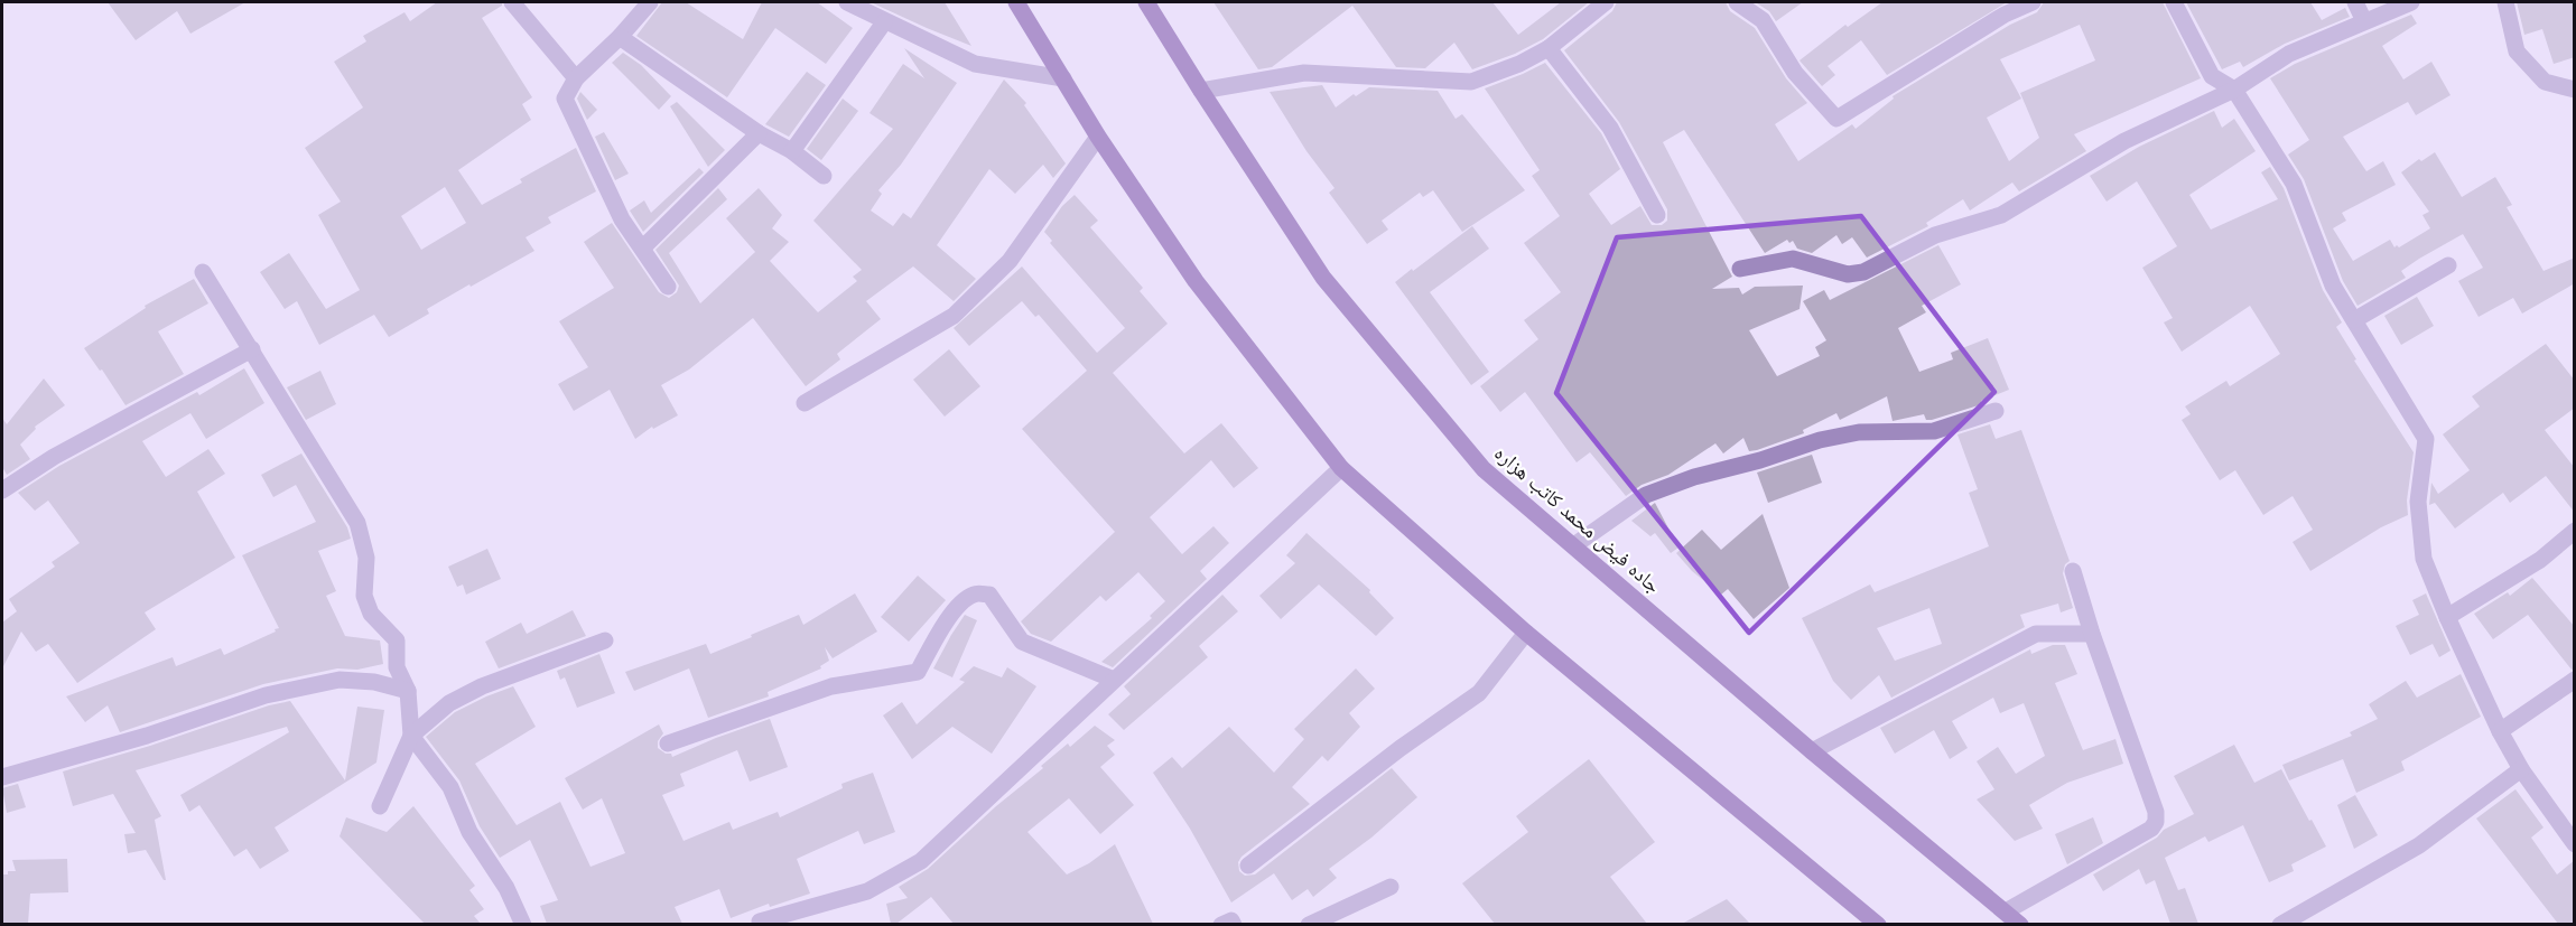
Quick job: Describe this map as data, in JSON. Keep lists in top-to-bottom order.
{
  "streets": {
    "main road": ["جاده فیض محمد کاتب هزاره"]
  }
}
